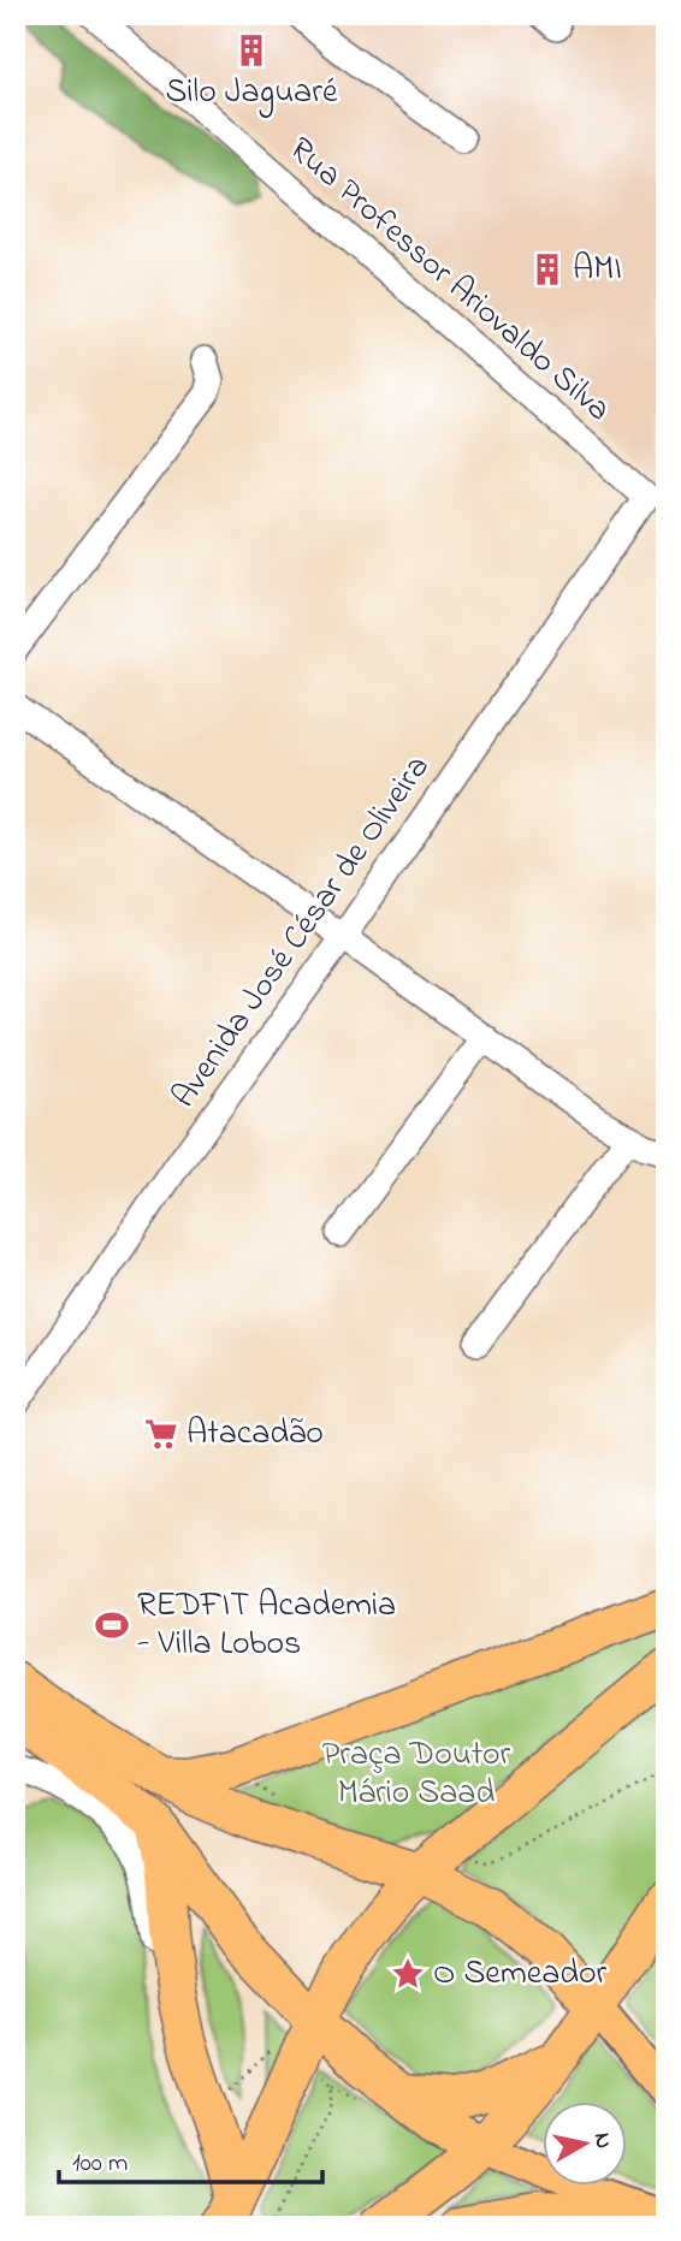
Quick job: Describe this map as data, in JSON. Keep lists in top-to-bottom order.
{
  "streets": {
    "street": ["Rua Professor Ariovaldo Silva", "Avenida José César de Oliveira"]
  },
  "crossings": [
    ["Rua Professor Ariovaldo Silva", "Avenida José César de Oliveira"]
  ],
  "parks": ["Praça Doutor Mário Saad"],
  "places": {
    "building": ["Silo Jaguaré", "AMI"],
    "supermarket": ["Atacadão"],
    "sports": ["REDFIT Academia - Villa Lobos"],
    "place": ["O Semeador"]
  },
  "scale_bar": "100 m",
  "north": "right"
}
